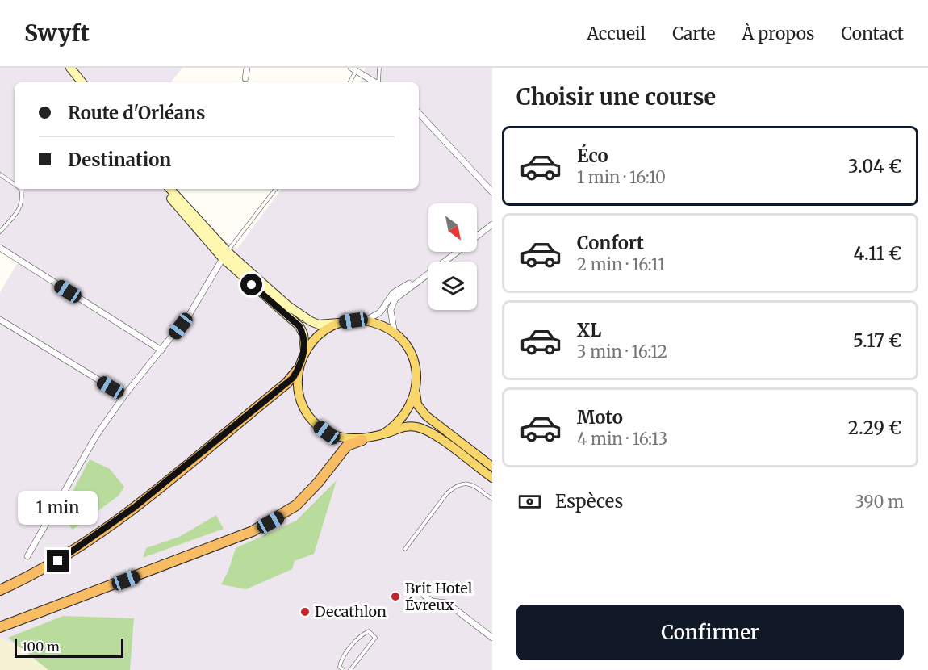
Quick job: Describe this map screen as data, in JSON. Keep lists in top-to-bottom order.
{
  "places": ["Brit Hotel Évreux", "Decathlon"],
  "scale_bar": "100 m",
  "north": "bottom right",
  "page": {
    "header": "Swyft",
    "nav": [
      "Accueil",
      "Carte",
      "À propos",
      "Contact"
    ],
    "heading": "Choisir une course",
    "banner": ["Route d'Orléans", "Destination"],
    "list": [
      {
        "name": "Éco",
        "note": "1 min · 16:10",
        "value": "3.04 €"
      },
      {
        "name": "Confort",
        "note": "2 min · 16:11",
        "value": "4.11 €"
      },
      {
        "name": "XL",
        "note": "3 min · 16:12",
        "value": "5.17 €"
      },
      {
        "name": "Moto",
        "note": "4 min · 16:13",
        "value": "2.29 €"
      }
    ],
    "pay": ["Espèces", "390 m"],
    "bubble": "1 min",
    "buttons": "Confirmer",
    "scale": "100 m"
  }
}
